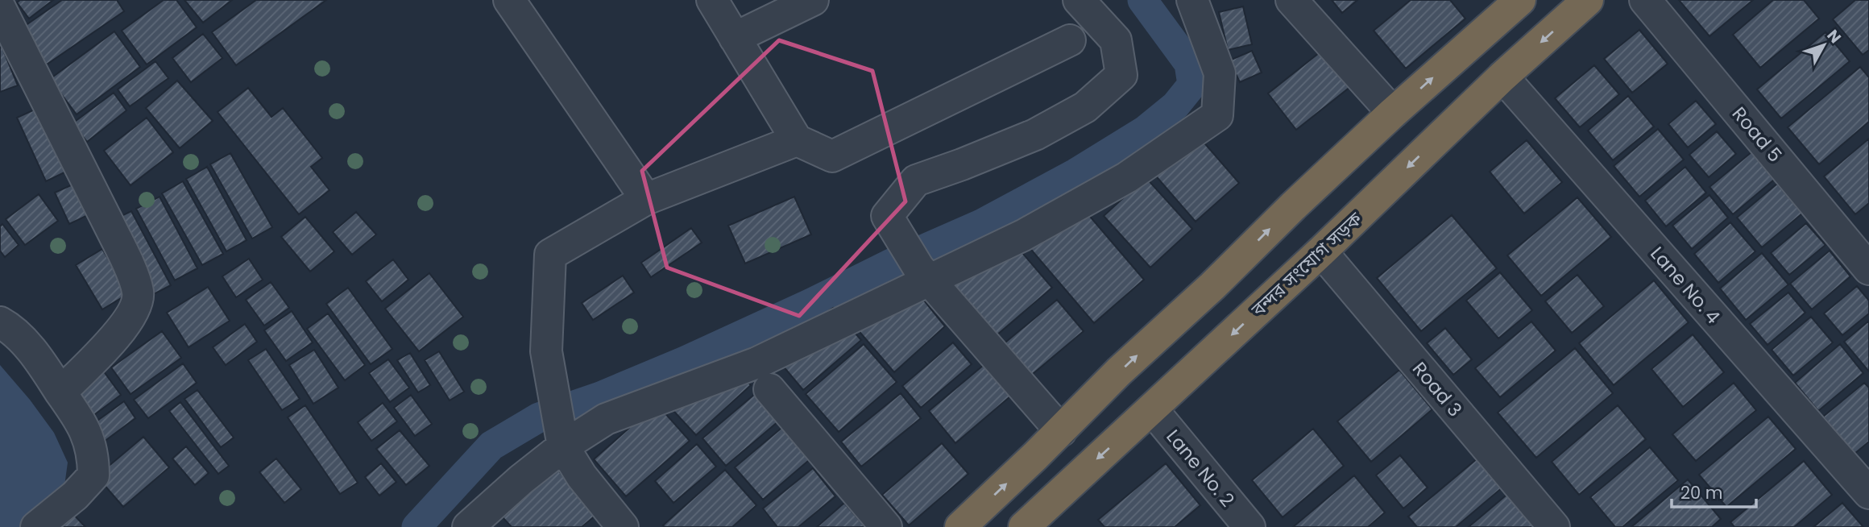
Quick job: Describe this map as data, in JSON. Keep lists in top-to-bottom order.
{
  "streets": {
    "highway": ["বন্দর সংযোগ সড়ক"],
    "street": [
      "Road 5",
      "Lane No. 4",
      "Road 3",
      "Lane No. 2"
    ]
  },
  "crossings": [
    ["বন্দর সংযোগ সড়ক", "Lane No. 4"],
    ["বন্দর সংযোগ সড়ক", "Road 3"],
    ["বন্দর সংযোগ সড়ক", "Lane No. 2"]
  ],
  "scale_bar": "20 m",
  "north": "top right"
}
